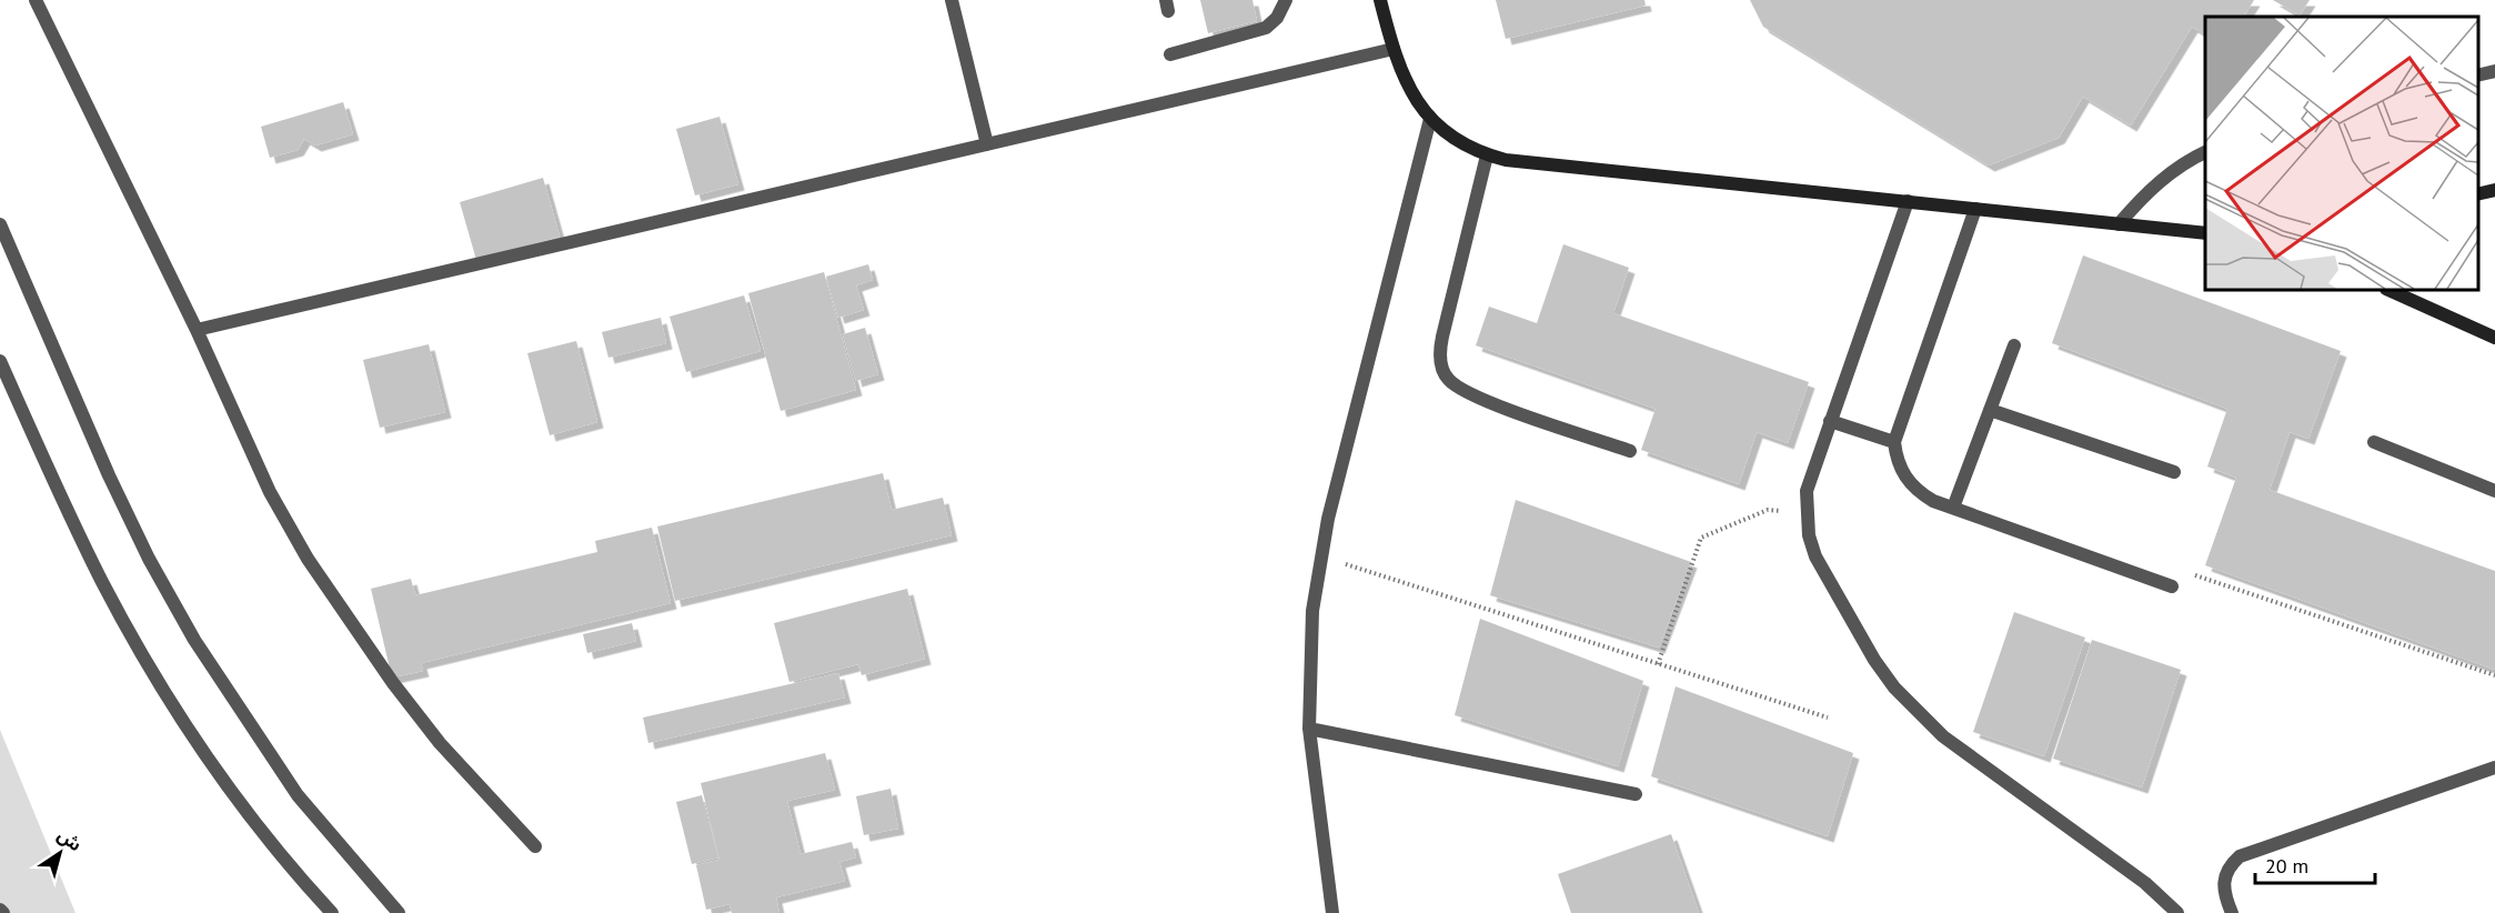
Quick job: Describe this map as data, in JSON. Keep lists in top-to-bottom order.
{
  "scale_bar": "20 m",
  "north": "top right"
}
